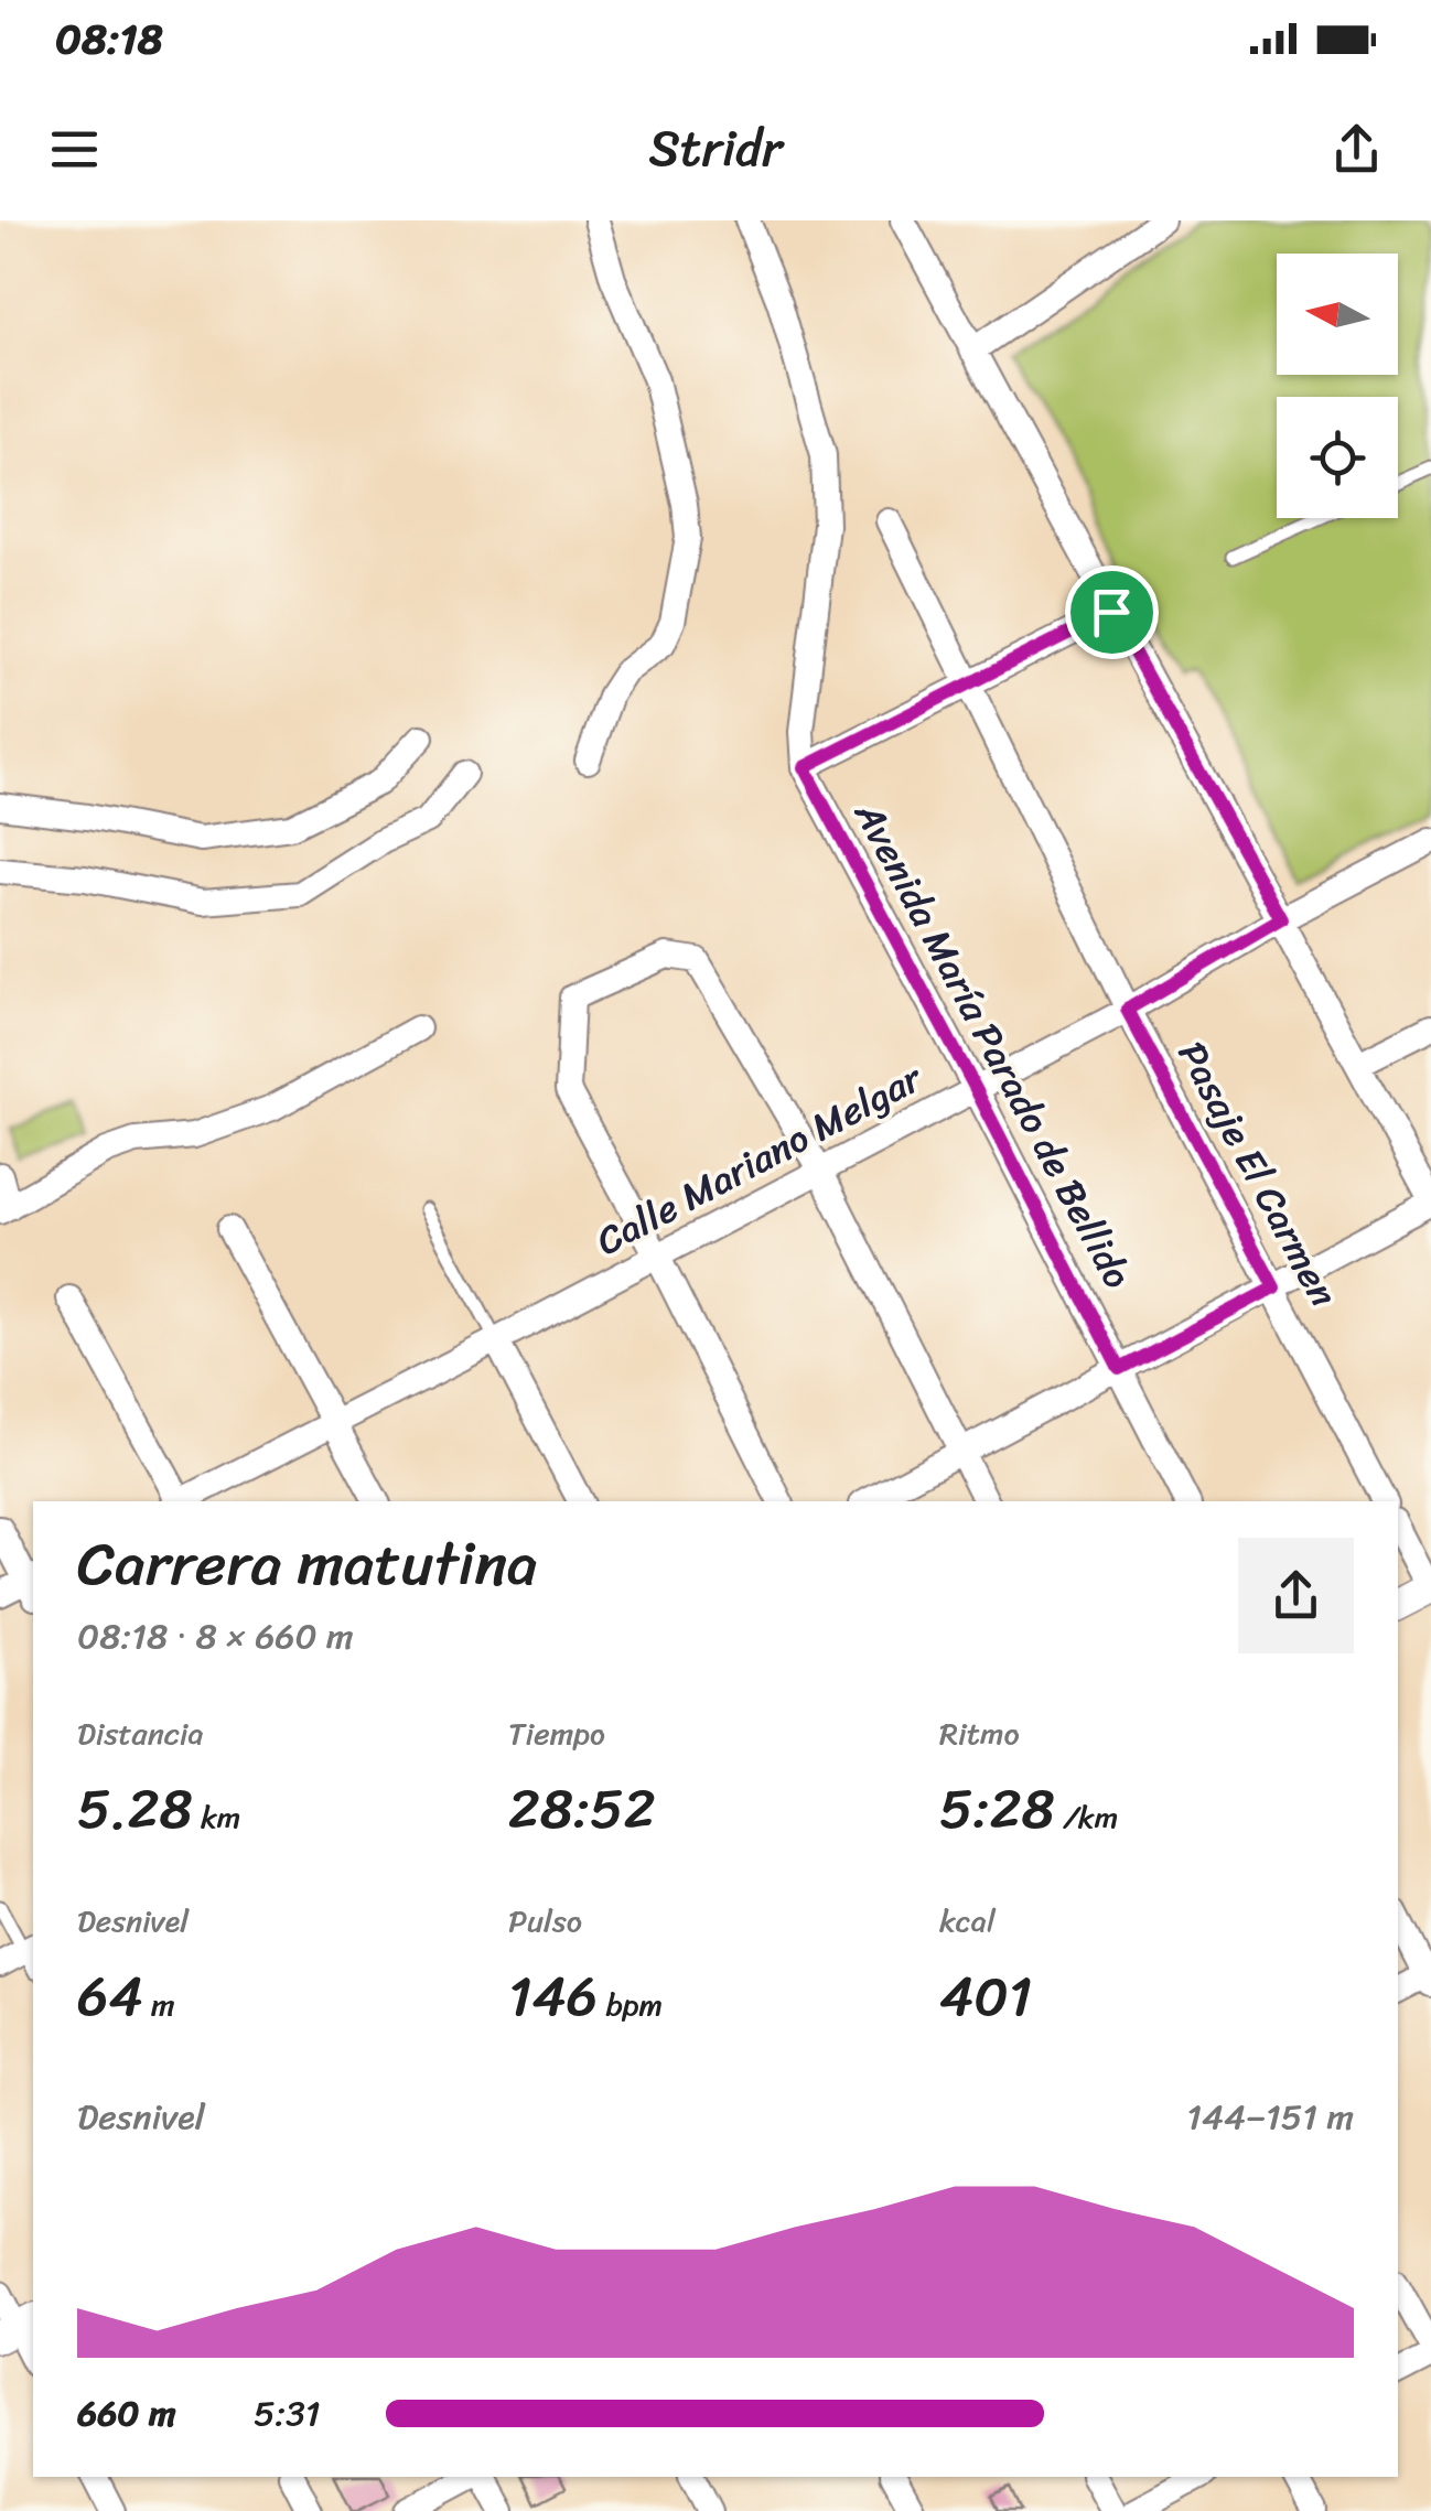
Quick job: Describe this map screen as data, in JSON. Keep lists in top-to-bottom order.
{
  "streets": {
    "street": ["Avenida María Parado de Bellido", "Calle Mariano Melgar", "Pasaje El Carmen"]
  },
  "crossings": [
    ["Avenida María Parado de Bellido", "Calle Mariano Melgar"],
    ["Calle Mariano Melgar", "Pasaje El Carmen"]
  ],
  "north": "left",
  "page": {
    "status": "08:18",
    "header": "Stridr",
    "heading": ["Carrera matutina", "08:18 · 8 × 660 m"],
    "stats": [
      ["Distancia", "5.28 km"],
      ["Tiempo", "28:52"],
      ["Ritmo", "5:28 /km"],
      ["Desnivel", "64 m"],
      ["Pulso", "146 bpm"],
      ["kcal", "401"]
    ],
    "chart": ["Desnivel", "144–151 m"],
    "list": [
      {
        "name": "660 m",
        "note": "5:31"
      }
    ]
  }
}
